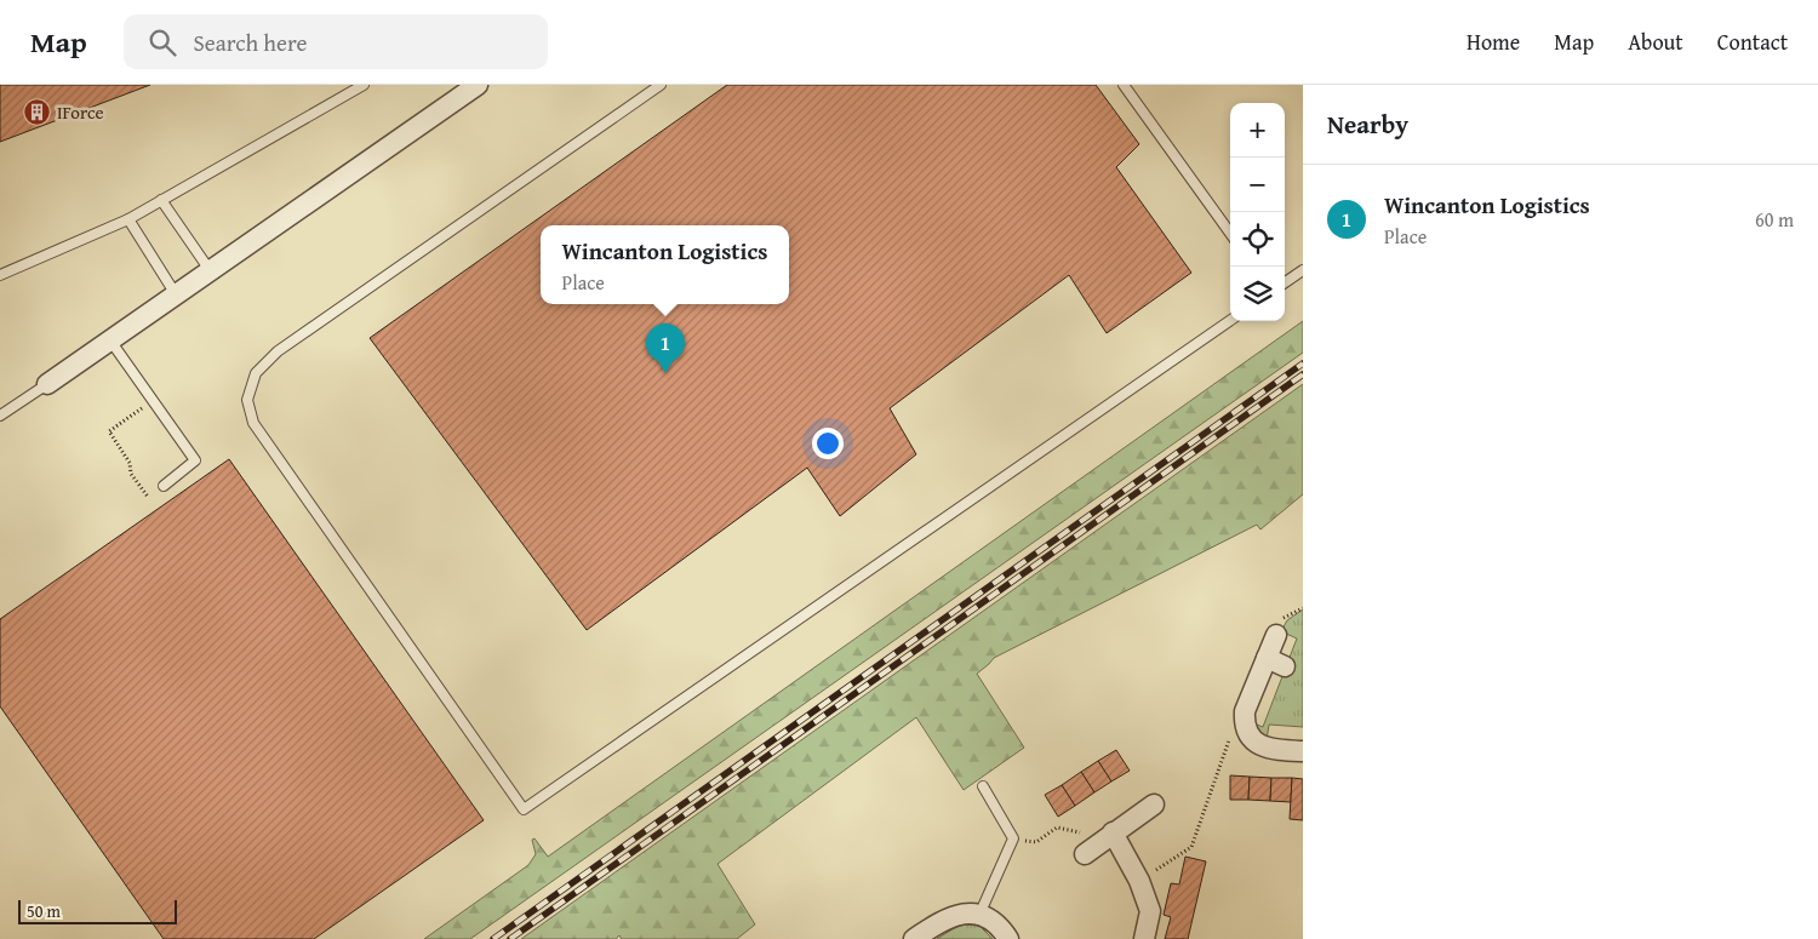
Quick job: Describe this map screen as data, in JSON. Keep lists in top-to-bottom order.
{
  "places": {
    "building": ["IForce"]
  },
  "scale_bar": "50 m",
  "page": {
    "header": "Map",
    "search": "Search here",
    "nav": [
      "Home",
      "Map",
      "About",
      "Contact"
    ],
    "heading": "Nearby",
    "map_buttons": ["+", "−"],
    "list": [
      {
        "mark": "1",
        "name": "Wincanton Logistics",
        "note": "Place",
        "value": "60 m"
      }
    ],
    "popup": ["Wincanton Logistics", "Place"],
    "pins": "1",
    "scale": "50 m"
  }
}
